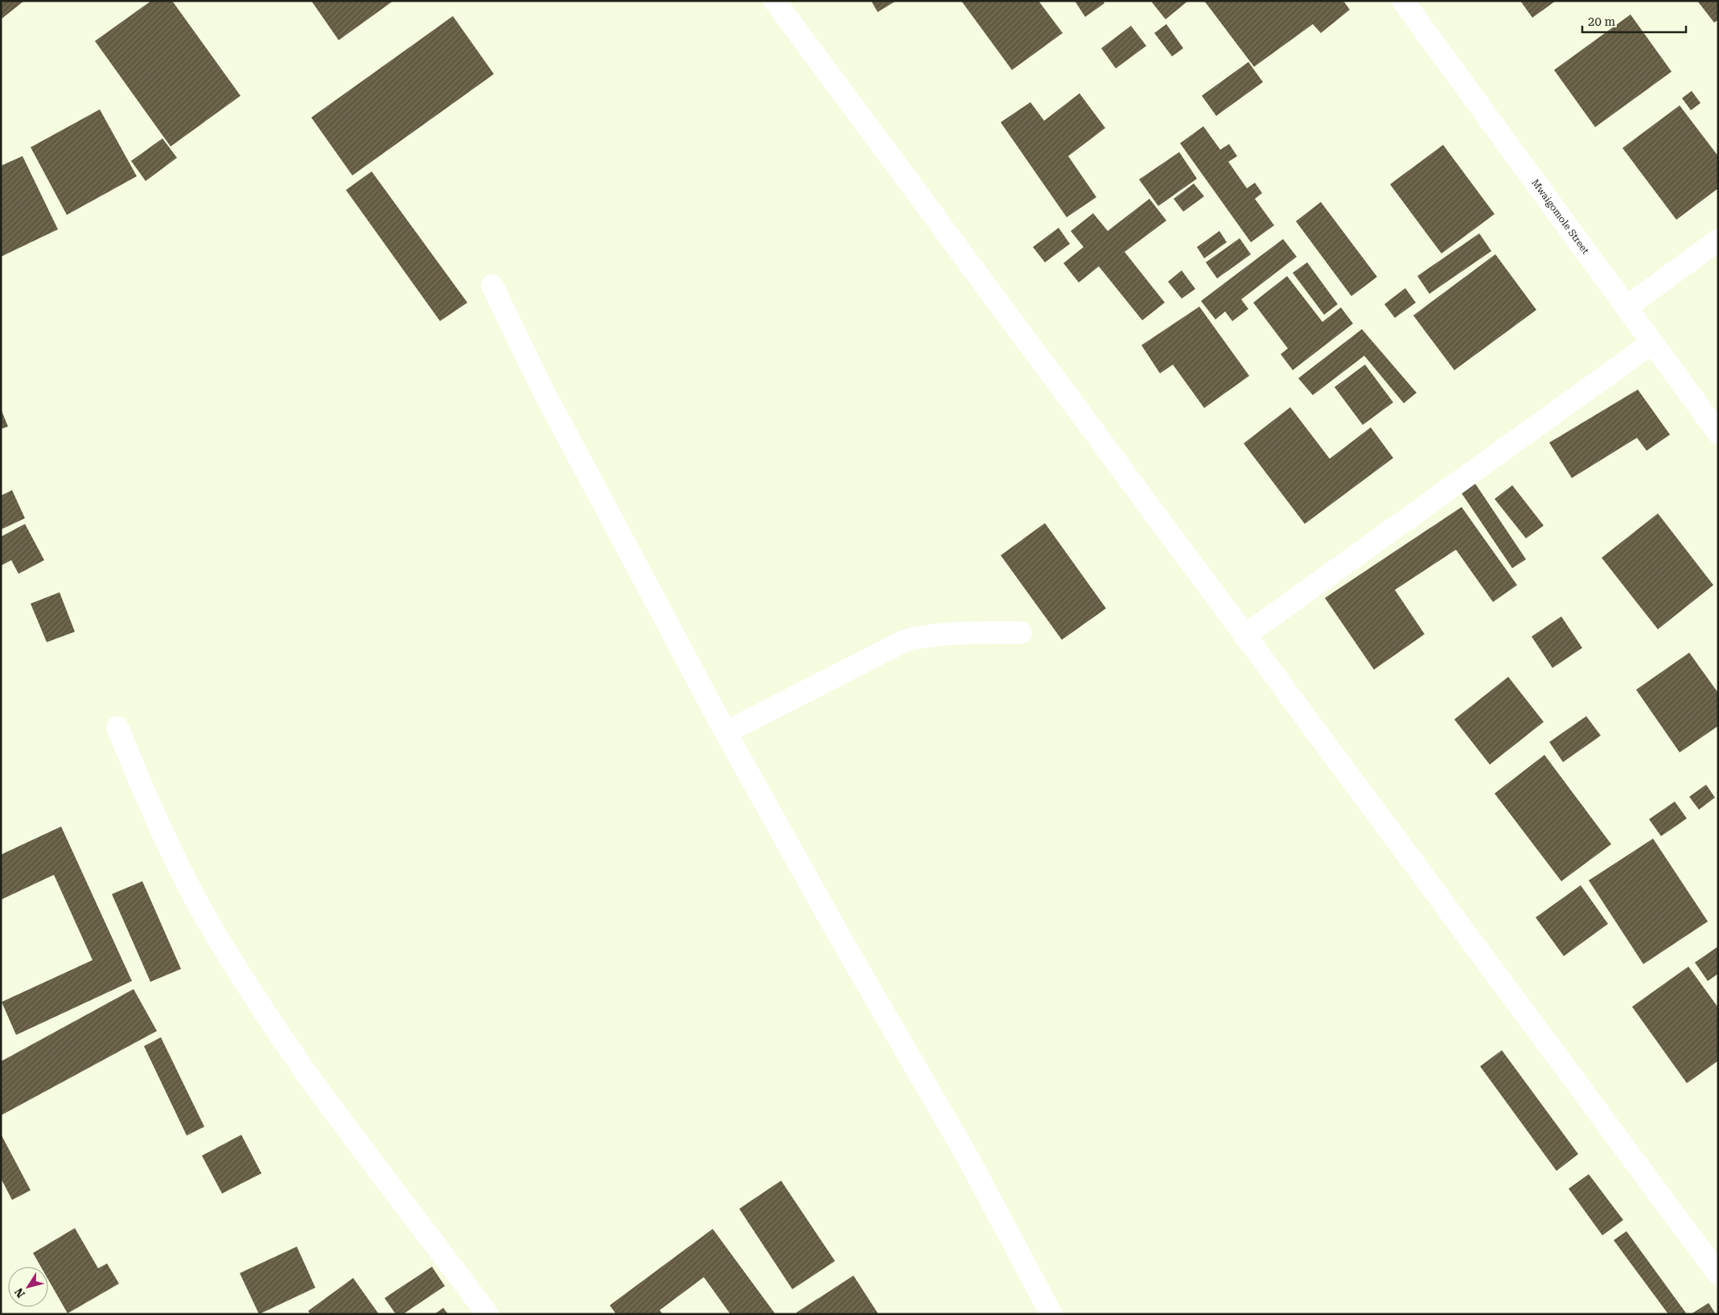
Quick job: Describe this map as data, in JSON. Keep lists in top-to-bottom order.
{
  "streets": {
    "street": ["Mwaigomole Street"]
  },
  "scale_bar": "20 m",
  "north": "bottom left"
}
